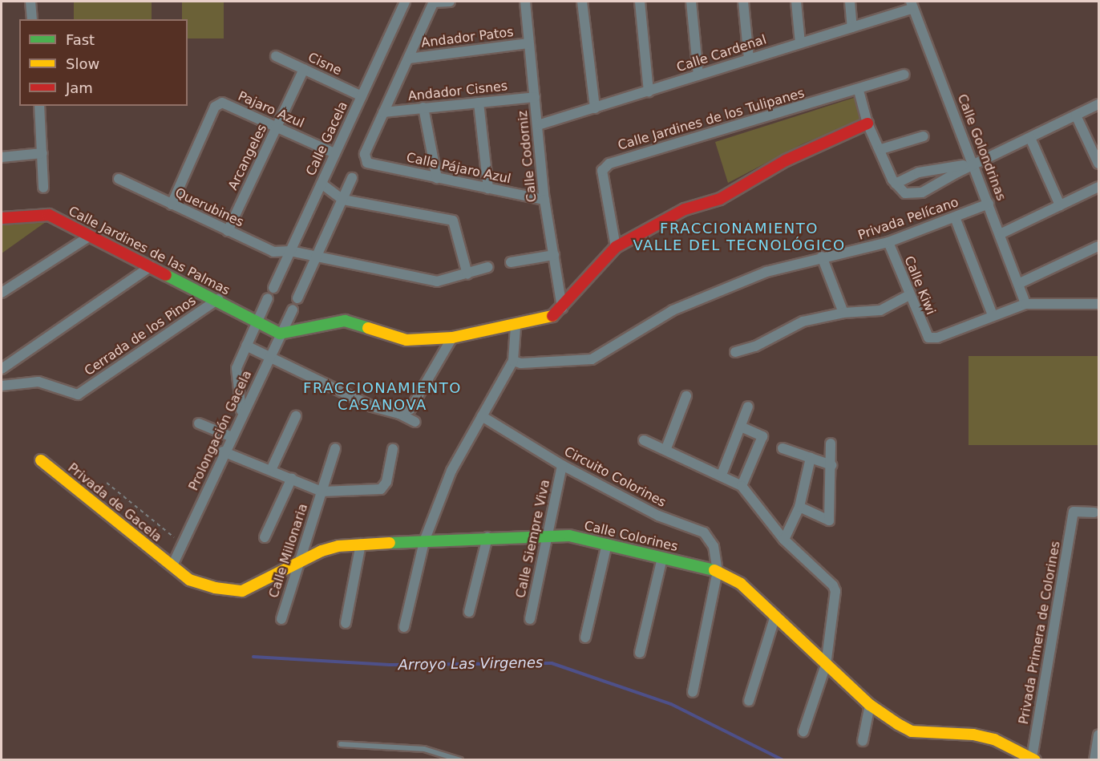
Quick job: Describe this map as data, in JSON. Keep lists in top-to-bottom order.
{
  "streets": {
    "street": [
      "Andador Patos",
      "Calle Cardenal",
      "Cisne",
      "Andador Cisnes",
      "Pajaro Azul",
      "Calle Jardines de los Tulipanes",
      "Calle Gacela",
      "Calle Golondrinas",
      "Calle Codorniz",
      "Arcangeles",
      "Calle Pájaro Azul",
      "Querubines",
      "Privada Pelícano",
      "Calle Jardines de las Palmas",
      "Calle Kiwi",
      "Cerrada de los Pinos",
      "Prolongación Gacela",
      "Circuito Colorines",
      "Privada de Gacela",
      "Calle Colorines",
      "Calle Siempre Viva",
      "Calle Millonaria",
      "Privada Primera de Colorines"
    ]
  },
  "crossings": [
    ["Andador Patos", "Calle Codorniz"],
    ["Calle Cardenal", "Calle Golondrinas"],
    ["Calle Cardenal", "Calle Codorniz"],
    ["Cisne", "Calle Gacela"],
    ["Cisne", "Arcangeles"],
    ["Andador Cisnes", "Calle Codorniz"],
    ["Andador Cisnes", "Calle Pájaro Azul"],
    ["Pajaro Azul", "Calle Gacela"],
    ["Pajaro Azul", "Arcangeles"],
    ["Pajaro Azul", "Querubines"],
    ["Calle Gacela", "Querubines"],
    ["Calle Golondrinas", "Privada Pelícano"],
    ["Calle Codorniz", "Calle Pájaro Azul"],
    ["Arcangeles", "Querubines"],
    ["Privada Pelícano", "Calle Kiwi"],
    ["Calle Jardines de las Palmas", "Cerrada de los Pinos"],
    ["Calle Jardines de las Palmas", "Prolongación Gacela"],
    ["Prolongación Gacela", "Privada de Gacela"],
    ["Prolongación Gacela", "Calle Colorines"],
    ["Circuito Colorines", "Calle Colorines"],
    ["Circuito Colorines", "Calle Siempre Viva"],
    ["Privada de Gacela", "Calle Colorines"],
    ["Calle Colorines", "Calle Siempre Viva"],
    ["Calle Colorines", "Calle Millonaria"],
    ["Calle Colorines", "Privada Primera de Colorines"]
  ],
  "districts": ["FRACCIONAMIENTO VALLE DEL TECNOLÓGICO", "FRACCIONAMIENTO CASANOVA"],
  "water": ["Arroyo Las Virgenes"],
  "legend": ["Fast", "Slow", "Jam"]
}
